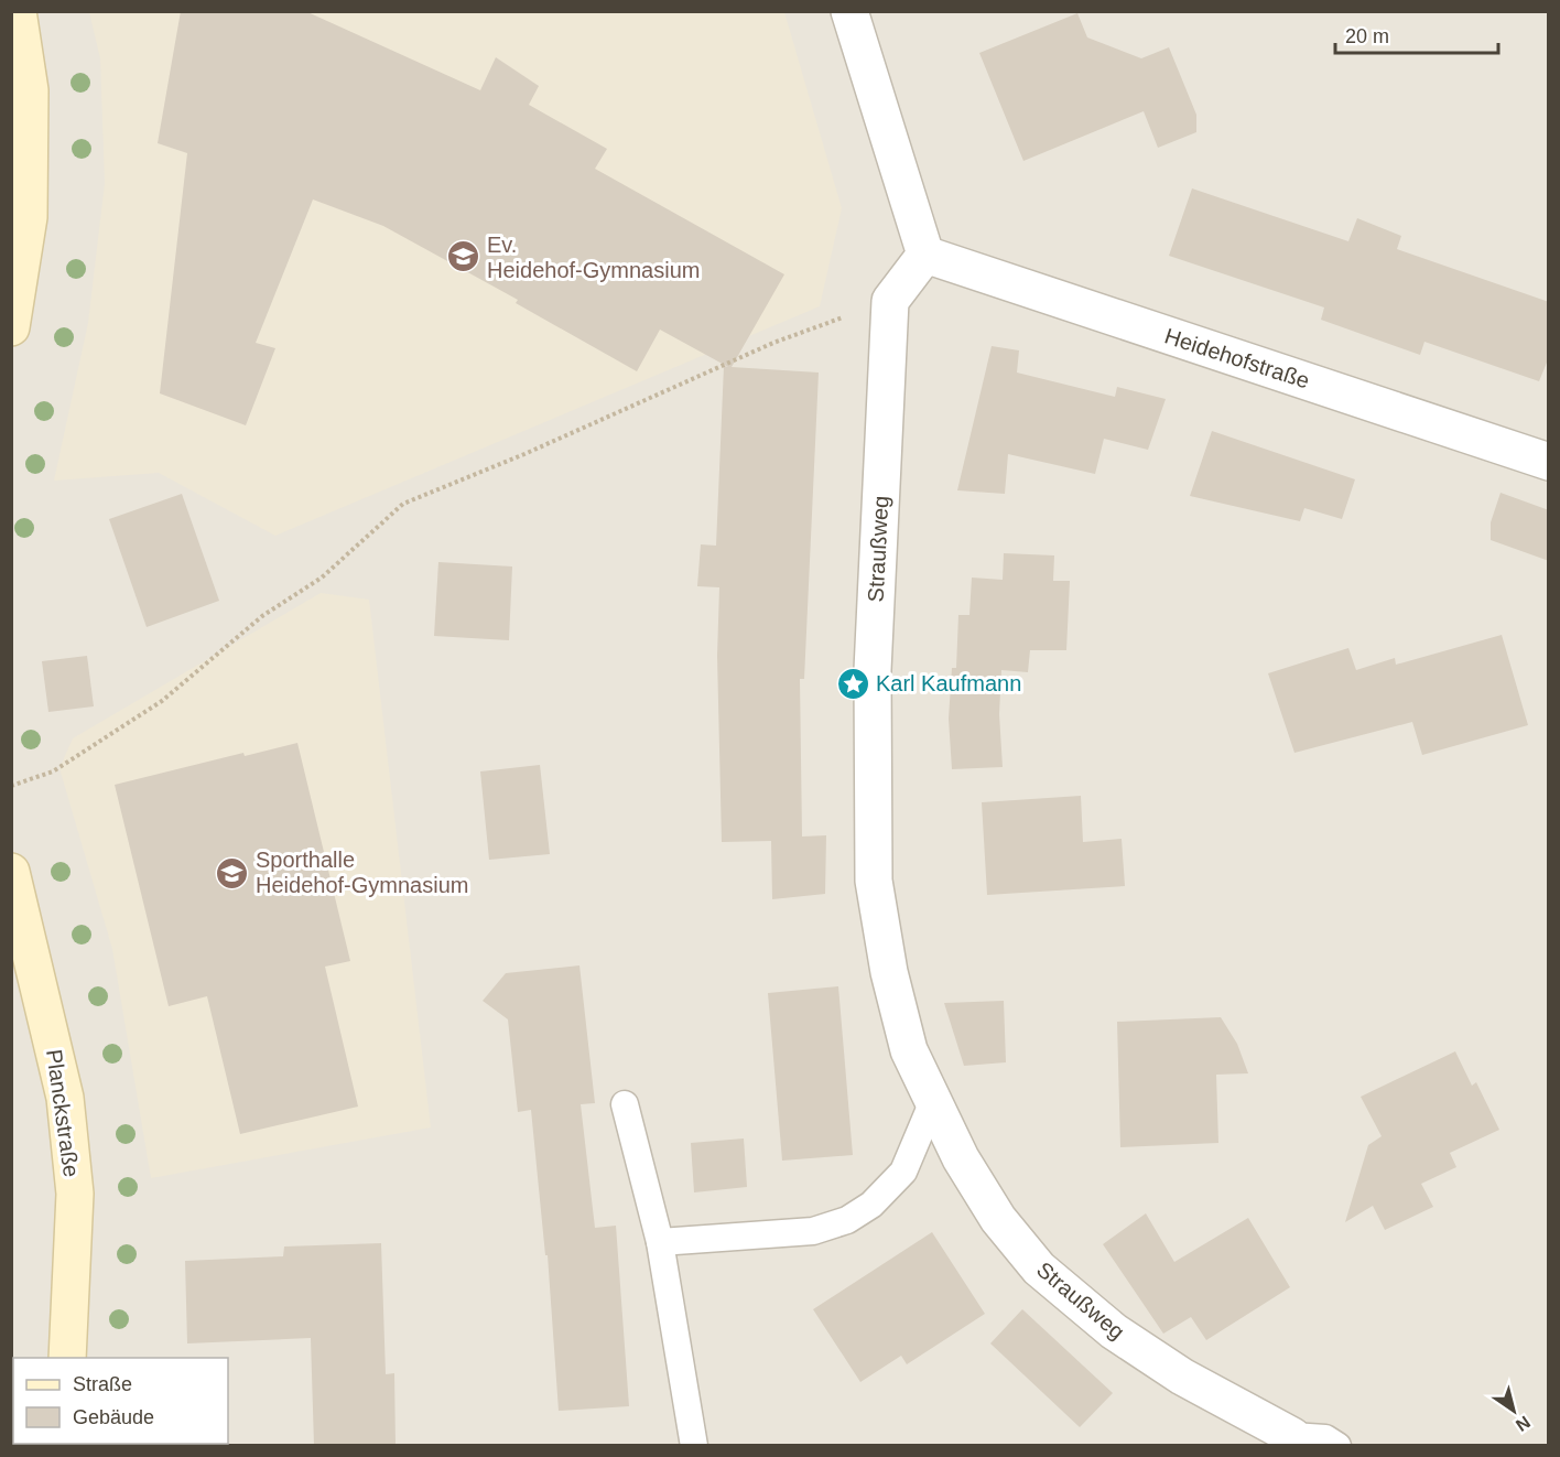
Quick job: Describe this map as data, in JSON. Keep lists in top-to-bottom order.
{
  "streets": {
    "main road": ["Planckstraße"],
    "street": ["Heidehofstraße", "Straußweg"]
  },
  "places": {
    "school or university": ["Ev. Heidehof-Gymnasium", "Sporthalle Heidehof-Gymnasium"],
    "place": ["Karl Kaufmann"]
  },
  "legend": ["Straße", "Gebäude"],
  "scale_bar": "20 m",
  "north": "bottom right"
}
